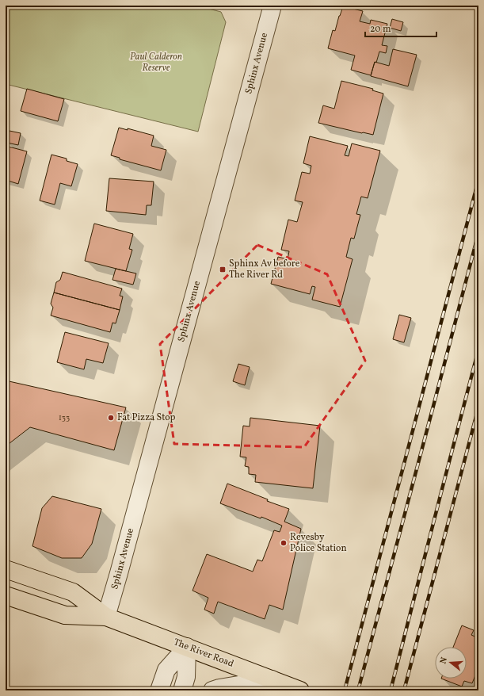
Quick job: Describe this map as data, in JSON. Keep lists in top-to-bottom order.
{
  "streets": {
    "main road": ["The River Road"],
    "street": ["Sphinx Avenue"]
  },
  "crossings": [
    ["Sphinx Avenue", "The River Road"]
  ],
  "parks": ["Paul Calderon Reserve"],
  "places": {
    "transit": ["Sphinx Av before The River Rd"],
    "other": ["Fat Pizza Stop", "Revesby Police Station"]
  },
  "house_numbers": ["133"],
  "scale_bar": "20 m",
  "north": "left"
}
